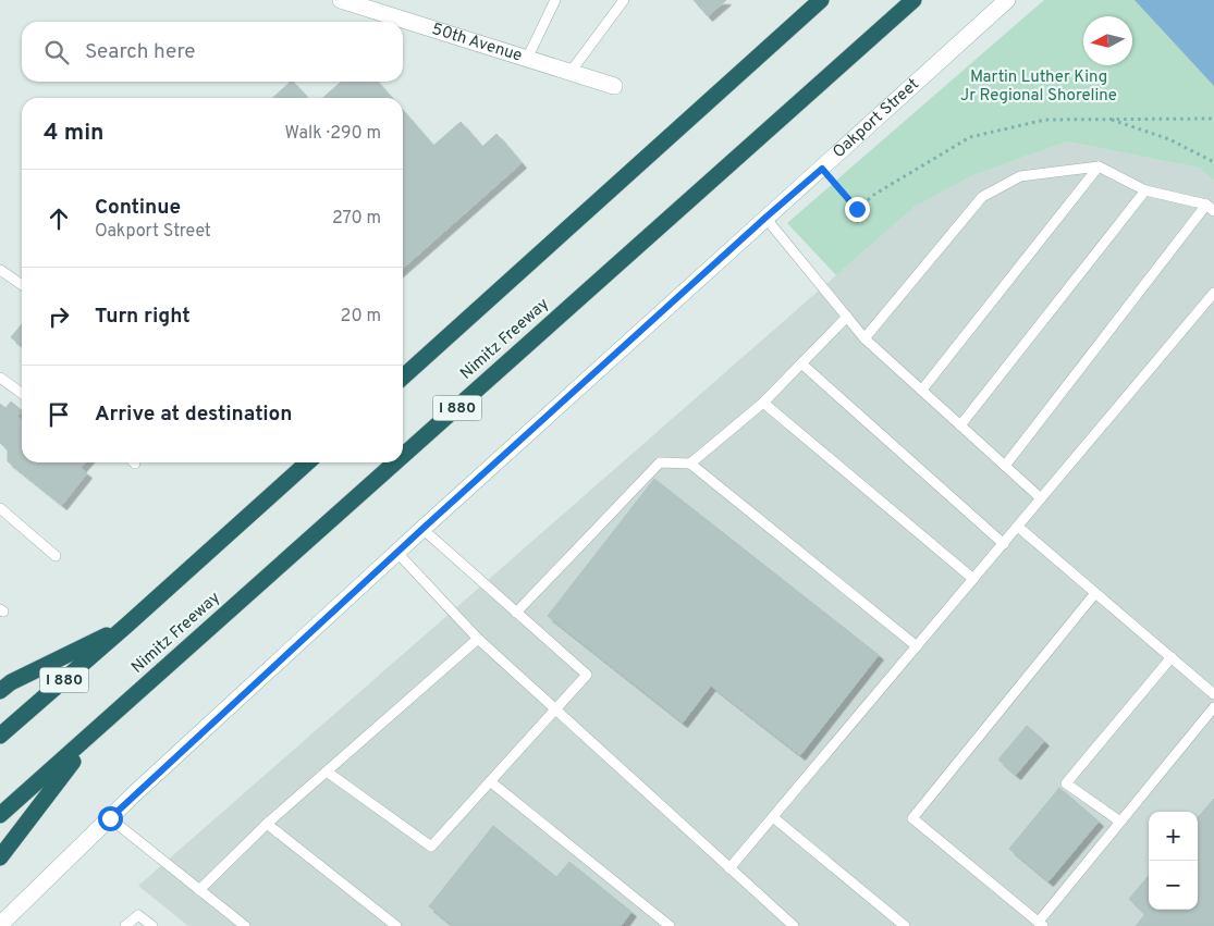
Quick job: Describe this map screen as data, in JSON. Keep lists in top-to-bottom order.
{
  "streets": {
    "highway": ["Nimitz Freeway", "I 880"],
    "main road": ["50th Avenue", "Oakport Street"]
  },
  "parks": ["Martin Luther King Jr Regional Shoreline"],
  "north": "left",
  "page": {
    "search": "Search here",
    "heading": ["4 min", "Walk · 290 m"],
    "list": [
      ["Continue", "Oakport Street", "270 m"],
      ["Turn right", "20 m"],
      "Arrive at destination"
    ],
    "map_buttons": ["+", "−"]
  }
}
